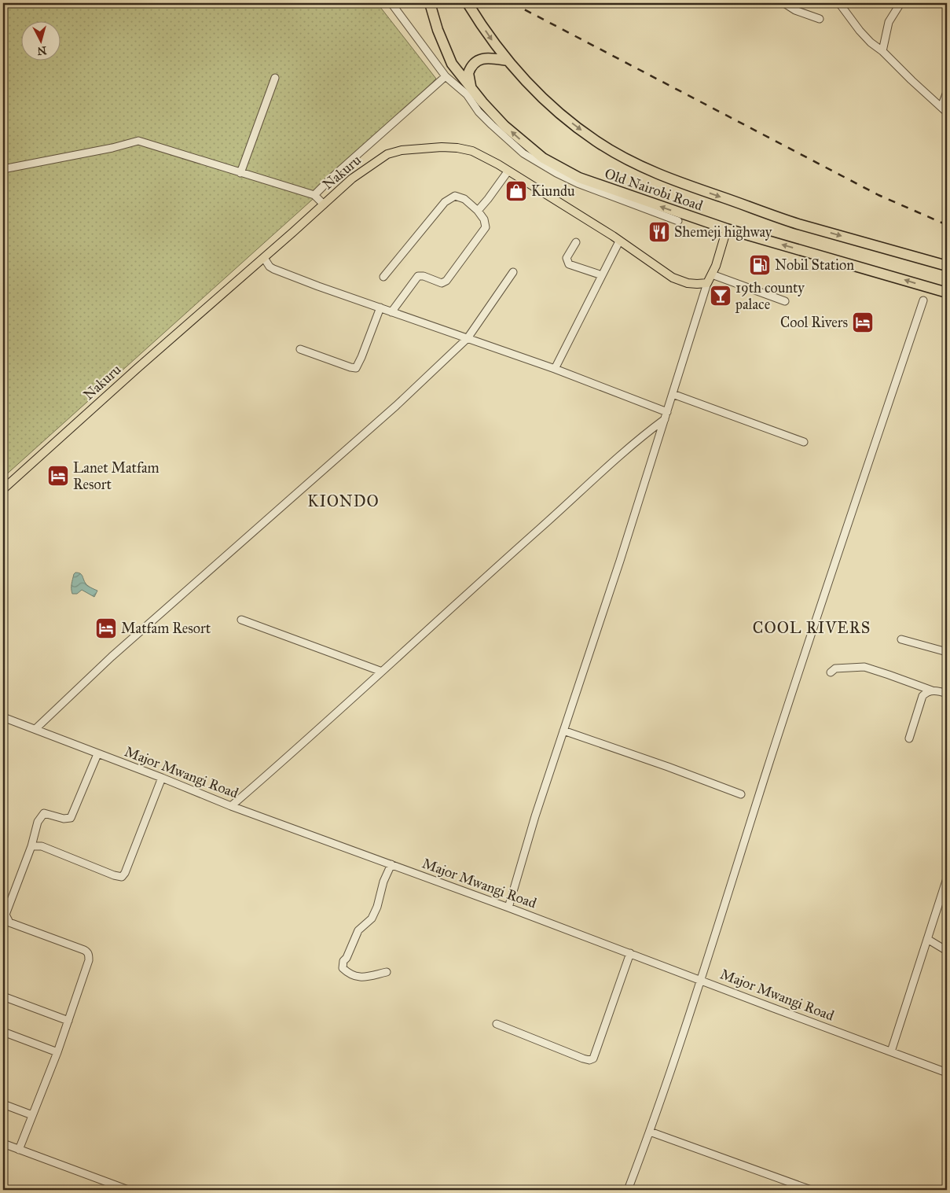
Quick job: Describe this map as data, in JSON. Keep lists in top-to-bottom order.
{
  "streets": {
    "highway": ["Old Nairobi Road"],
    "main road": ["Nakuru"],
    "street": ["Major Mwangi Road"]
  },
  "districts": ["KIONDO", "COOL RIVERS"],
  "places": {
    "shop": ["Kiundu"],
    "restaurant": ["Shemeji highway"],
    "fuel station": ["Nobil Station"],
    "bar": ["19th county palace"],
    "hotel": ["Cool Rivers", "Lanet Matfam Resort", "Matfam Resort"]
  },
  "north": "bottom"
}
